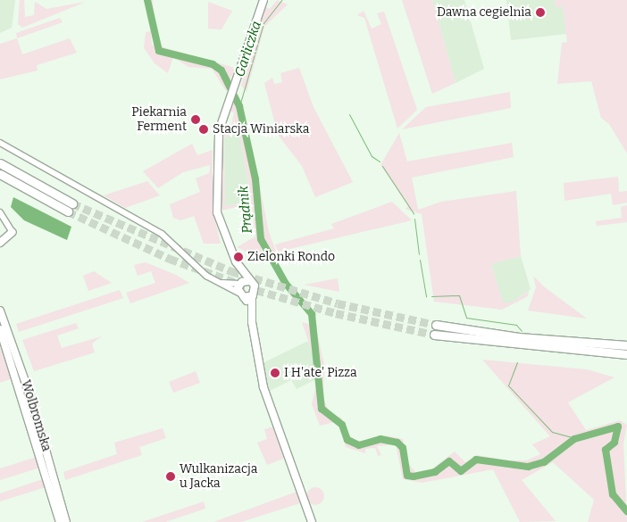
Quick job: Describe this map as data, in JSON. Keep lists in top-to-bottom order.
{
  "streets": {
    "main road": ["Wolbromska"]
  },
  "water": ["Garliczka", "Prądnik"],
  "places": [
    "Dawna cegielnia",
    "Piekarnia Ferment",
    "Stacja Winiarska",
    "Zielonki Rondo",
    "I H'ate' Pizza",
    "Wulkanizacja u Jacka"
  ]
}
